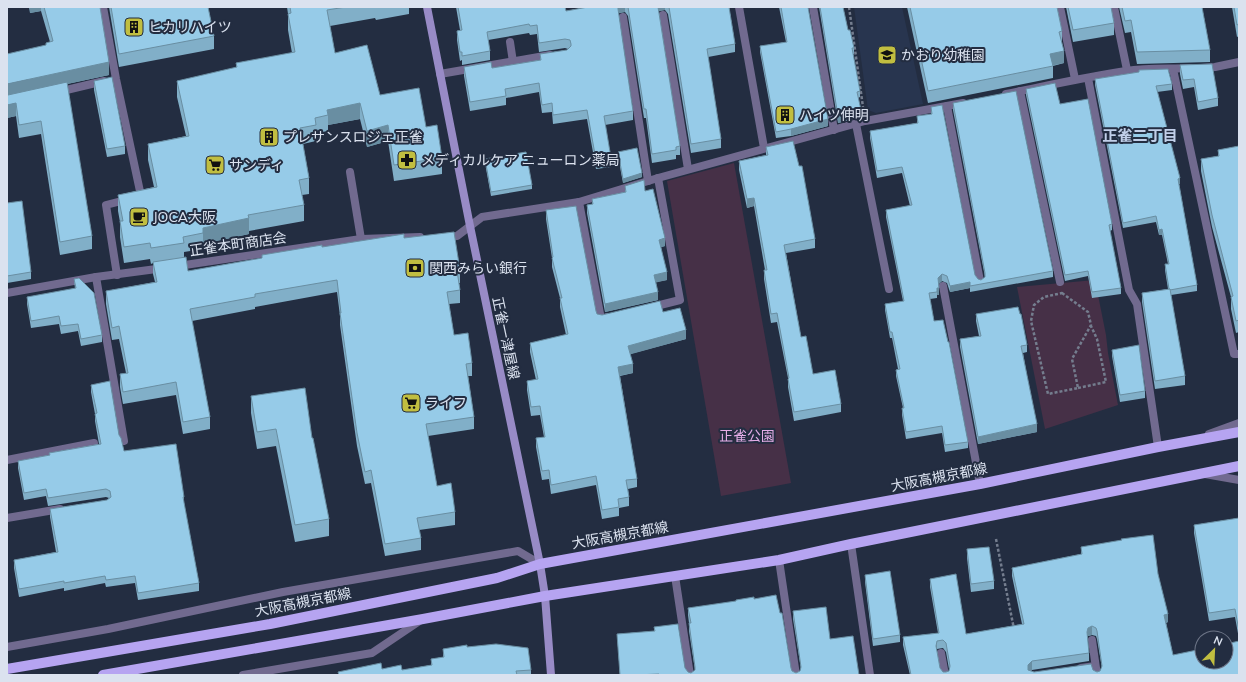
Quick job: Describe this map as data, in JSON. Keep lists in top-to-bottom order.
{
  "streets": {
    "main road": ["正雀一津屋線", "大阪高槻京都線"],
    "street": ["正雀本町商店会"]
  },
  "crossings": [
    ["正雀本町商店会", "正雀一津屋線"],
    ["正雀一津屋線", "大阪高槻京都線"]
  ],
  "districts": ["正雀二丁目"],
  "parks": ["正雀公園"],
  "places": {
    "building": ["ヒカリハイツ", "ハイツ伸明", "プレサンスロジェ正雀"],
    "school or university": ["かおり幼稚園"],
    "pharmacy": ["メディカルケア ニューロン薬局"],
    "supermarket": ["サンディ", "ライフ"],
    "cafe": ["JOCA大阪"],
    "bank": ["関西みらい銀行"]
  },
  "north": "top right"
}
